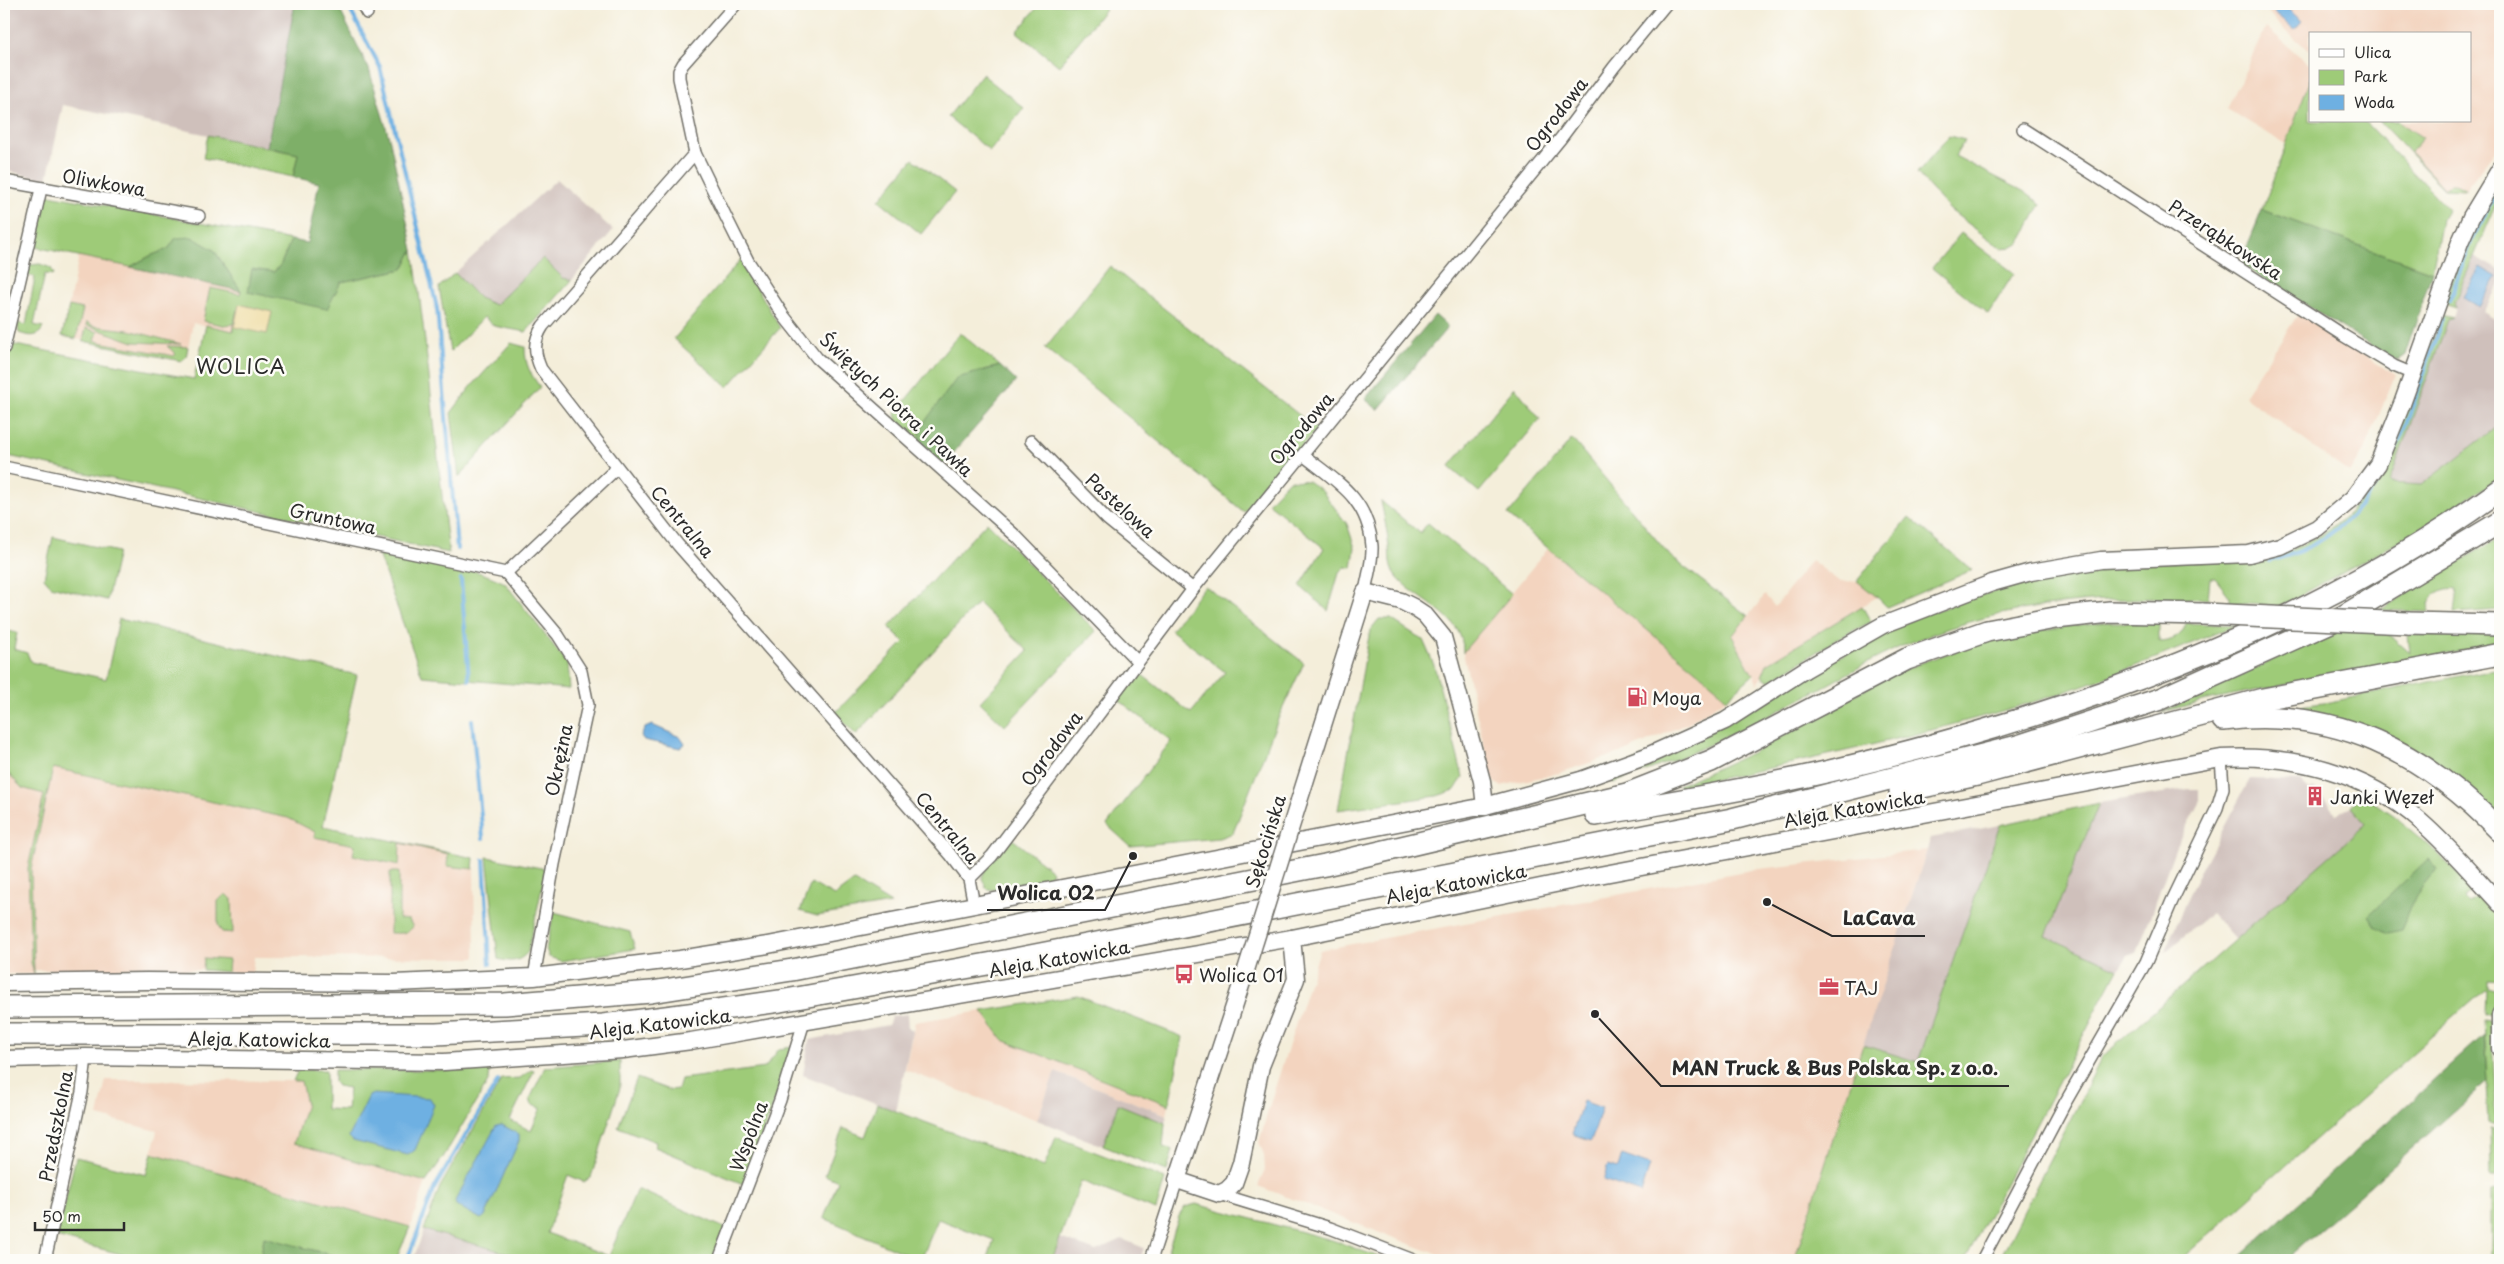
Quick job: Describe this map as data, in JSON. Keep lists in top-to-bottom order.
{
  "streets": {
    "street": [
      "Ogrodowa",
      "Oliwkowa",
      "Przerąbkowska",
      "Świętych Piotra i Pawła",
      "Pastelowa",
      "Gruntowa",
      "Centralna",
      "Okrężna",
      "Aleja Katowicka",
      "Sękocińska",
      "Przedszkolna",
      "Wspólna"
    ]
  },
  "crossings": [
    ["Ogrodowa", "Świętych Piotra i Pawła"],
    ["Ogrodowa", "Pastelowa"],
    ["Ogrodowa", "Centralna"],
    ["Ogrodowa", "Sękocińska"],
    ["Świętych Piotra i Pawła", "Centralna"],
    ["Gruntowa", "Okrężna"],
    ["Aleja Katowicka", "Przedszkolna"],
    ["Aleja Katowicka", "Wspólna"]
  ],
  "districts": ["WOLICA"],
  "places": {
    "fuel station": ["Moya"],
    "building": ["Janki Węzeł"],
    "other": ["Wolica 02", "LaCava", "MAN Truck & Bus Polska Sp. z o.o."],
    "bus stop": ["Wolica 01"],
    "office": ["TAJ"]
  },
  "legend": ["Ulica", "Park", "Woda"],
  "scale_bar": "50 m"
}
